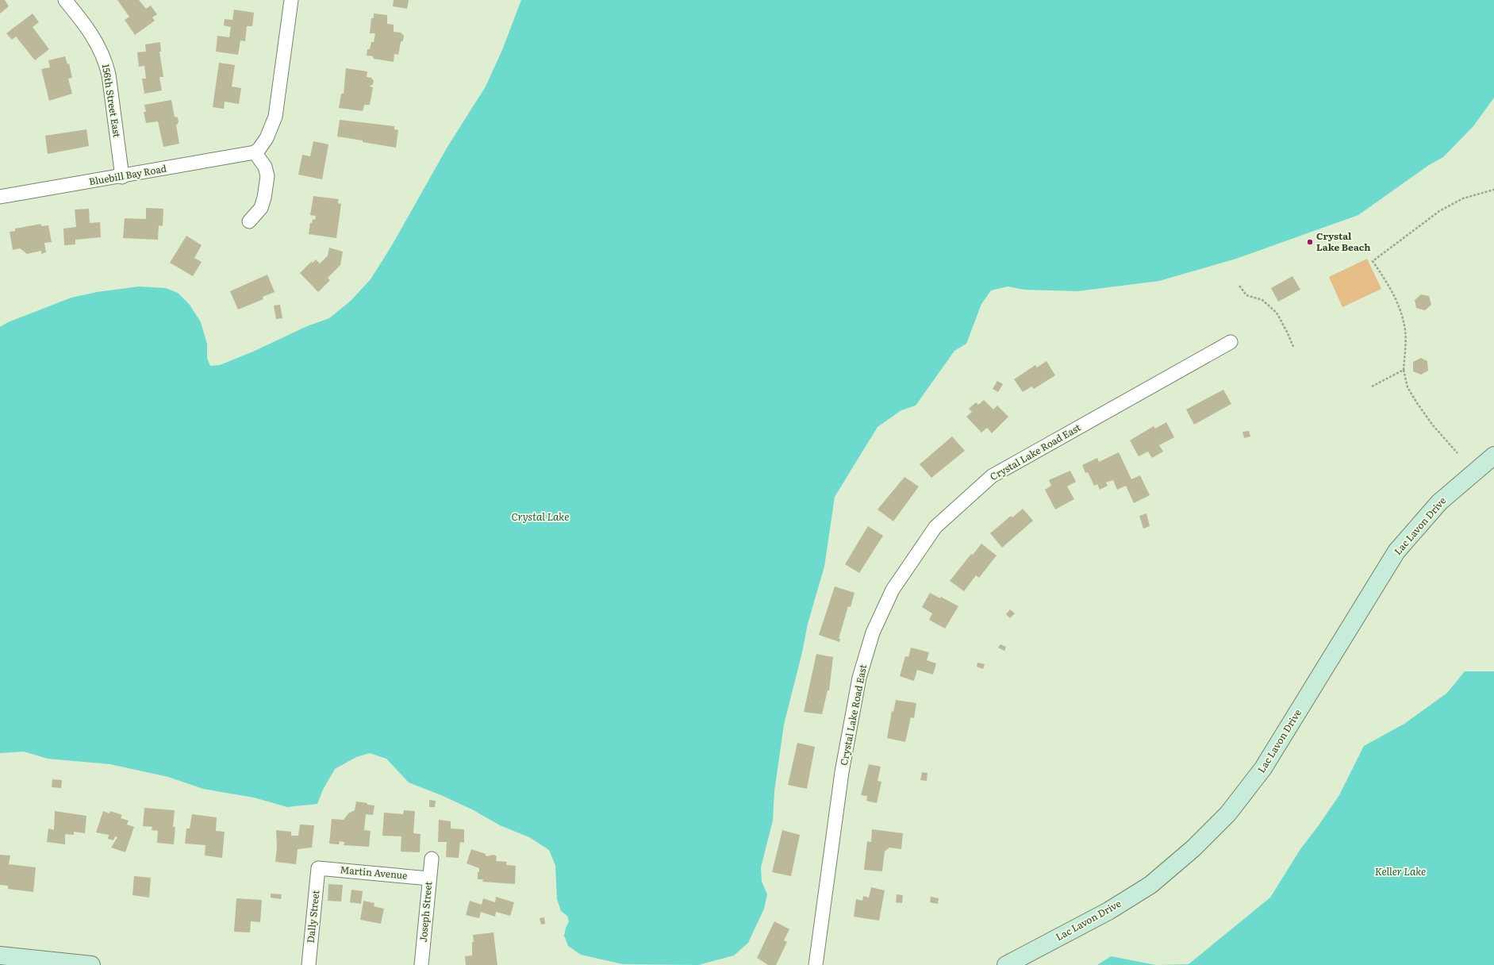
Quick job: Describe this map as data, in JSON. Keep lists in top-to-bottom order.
{
  "streets": {
    "street": [
      "156th Street East",
      "Bluebill Bay Road",
      "Crystal Lake Road East",
      "Lac Lavon Drive",
      "Martin Avenue",
      "Joseph Street",
      "Dally Street"
    ]
  },
  "crossings": [
    ["156th Street East", "Bluebill Bay Road"],
    ["Martin Avenue", "Joseph Street"],
    ["Martin Avenue", "Dally Street"]
  ],
  "water": ["Crystal Lake", "Keller Lake"],
  "places": ["Crystal Lake Beach"]
}
